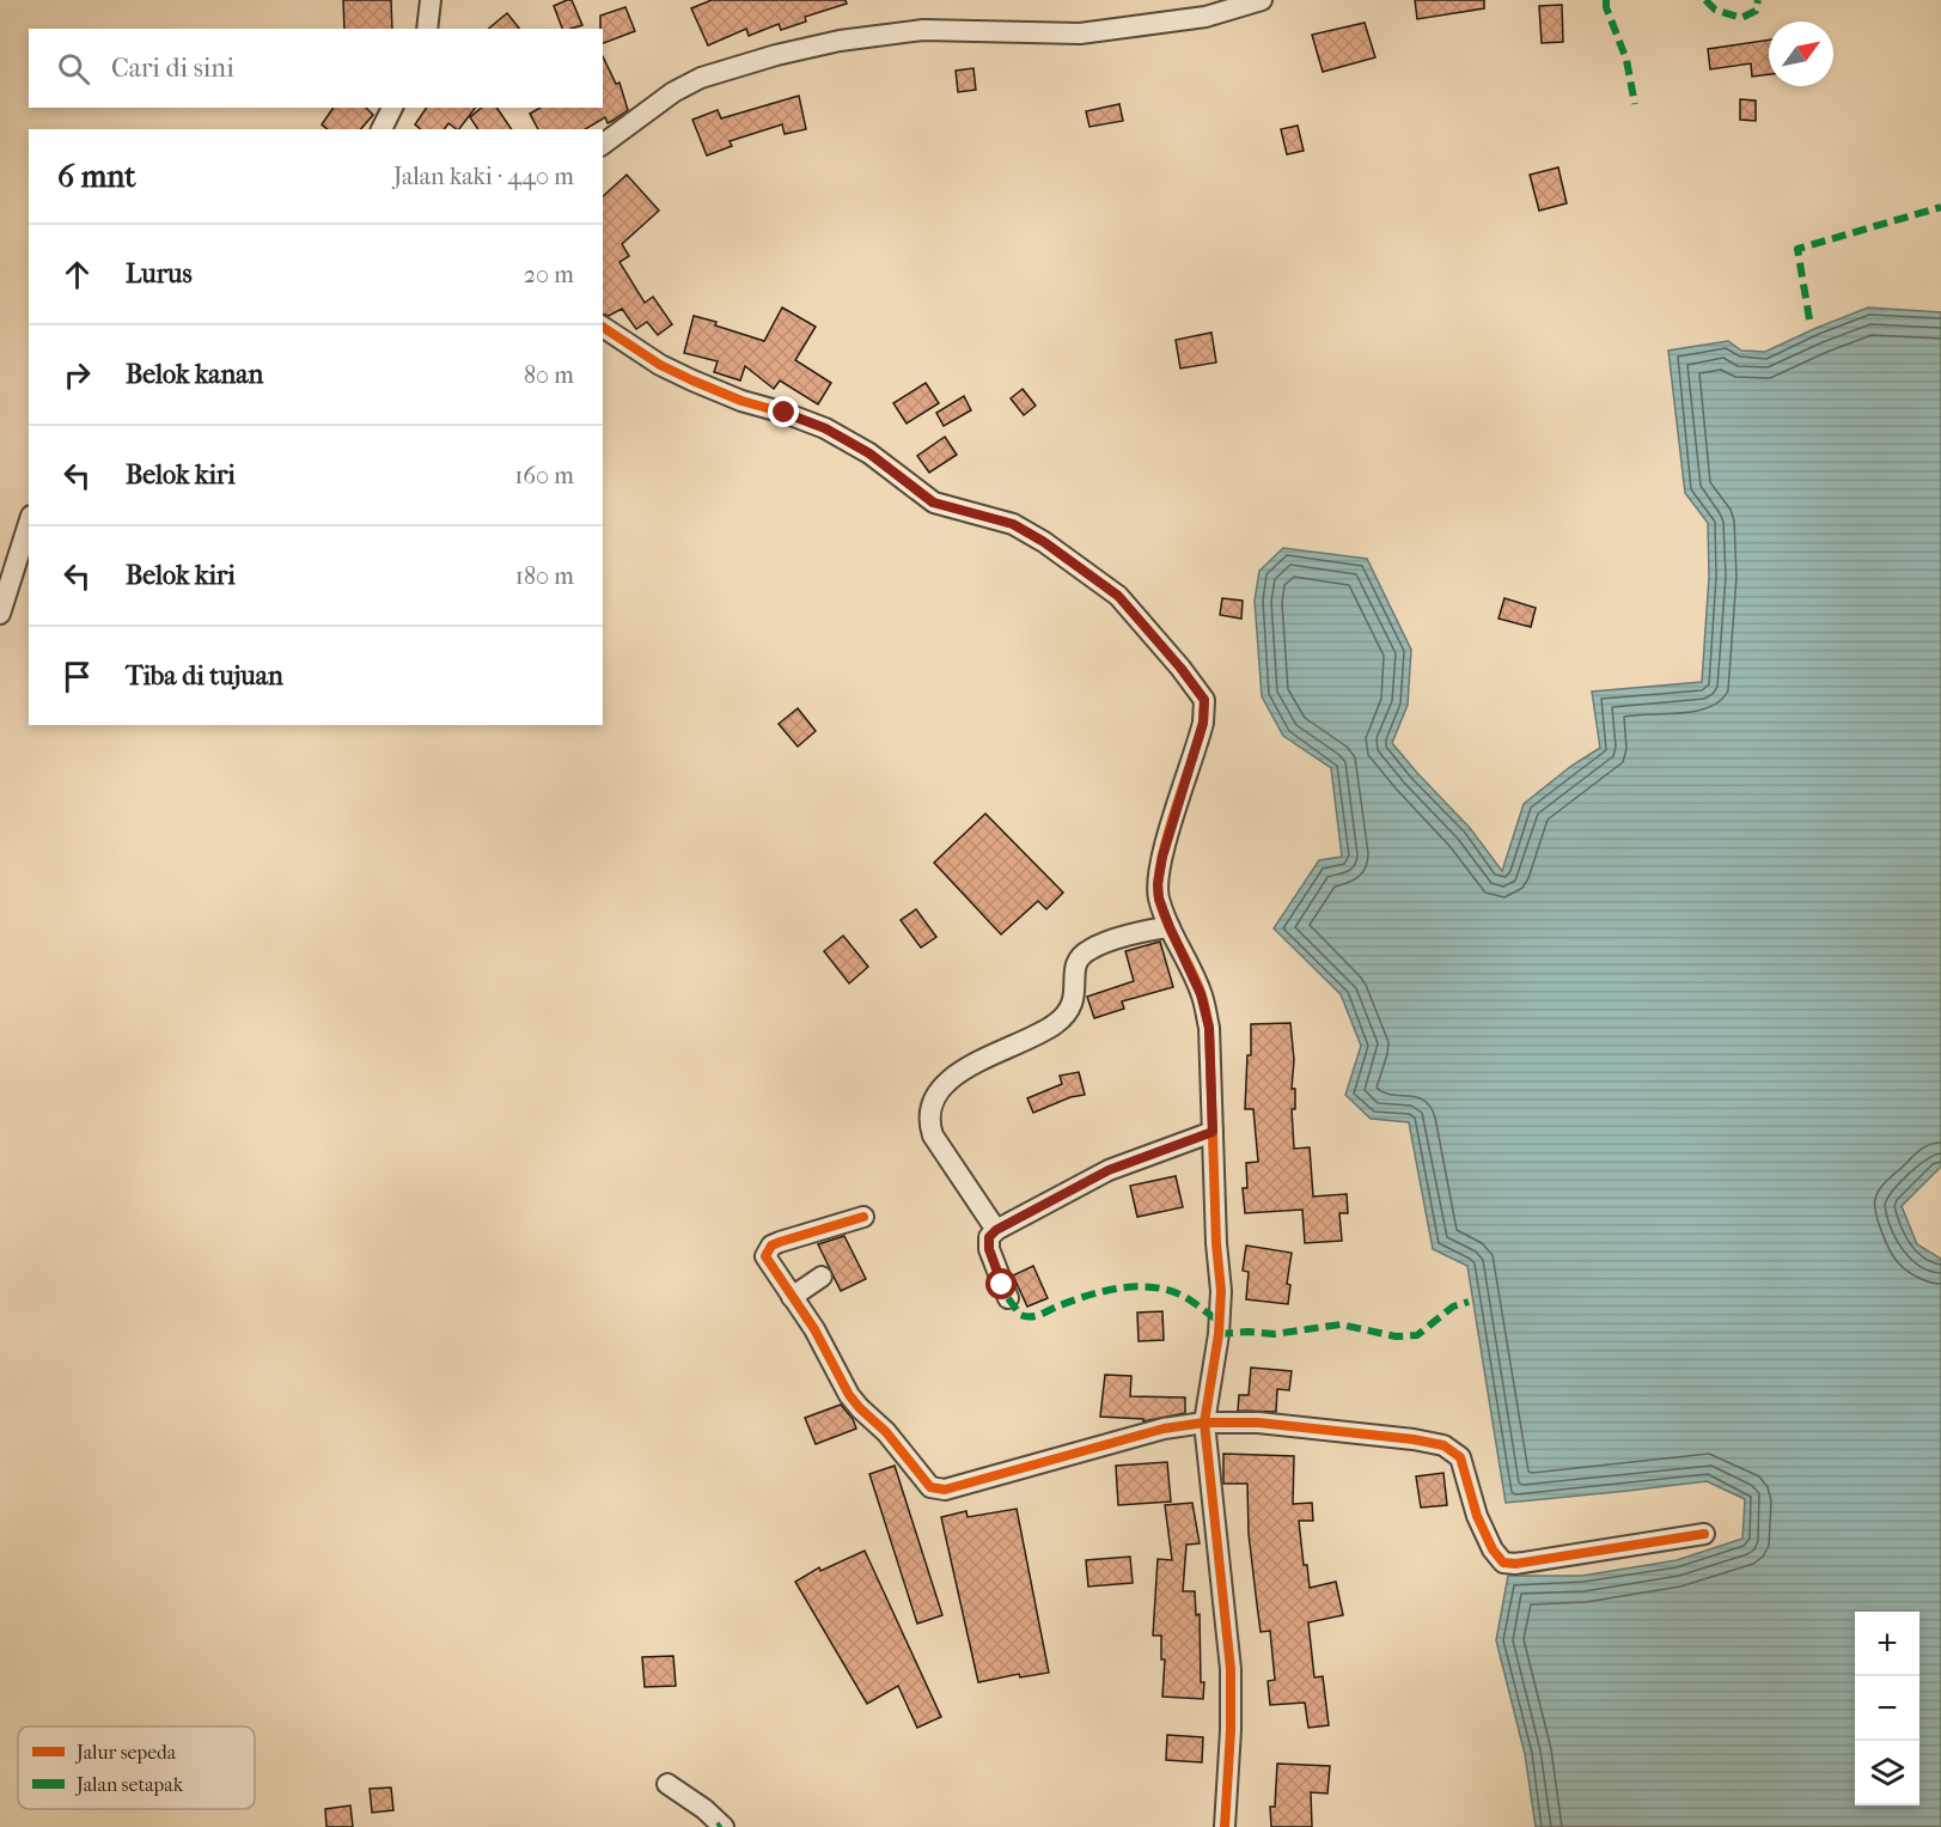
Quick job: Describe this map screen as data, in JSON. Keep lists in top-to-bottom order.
{
  "legend": ["Jalur sepeda", "Jalan setapak"],
  "north": "top right",
  "page": {
    "search": "Cari di sini",
    "heading": ["6 mnt", "Jalan kaki · 440 m"],
    "list": [
      ["Lurus", "20 m"],
      ["Belok kanan", "80 m"],
      ["Belok kiri", "160 m"],
      ["Belok kiri", "180 m"],
      "Tiba di tujuan"
    ],
    "map_buttons": ["+", "−"]
  }
}
